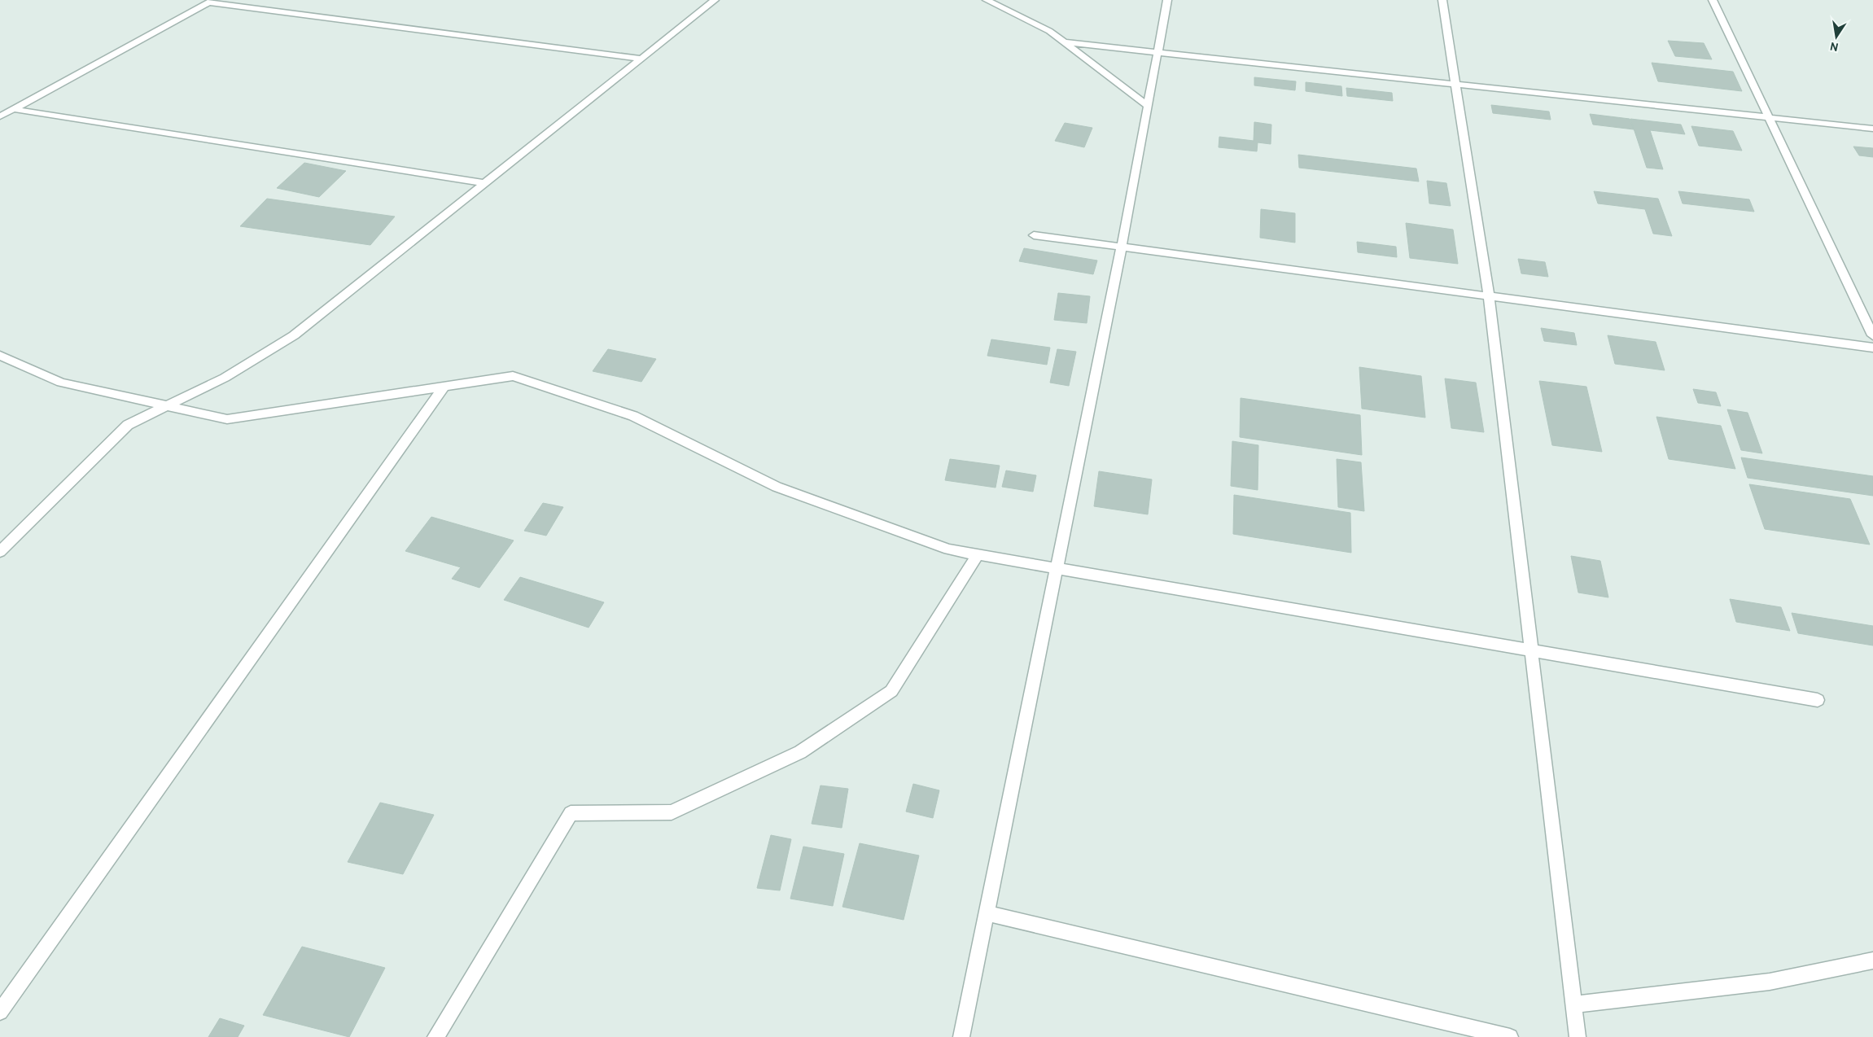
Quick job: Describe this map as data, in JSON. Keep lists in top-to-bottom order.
{
  "north": "bottom"
}
